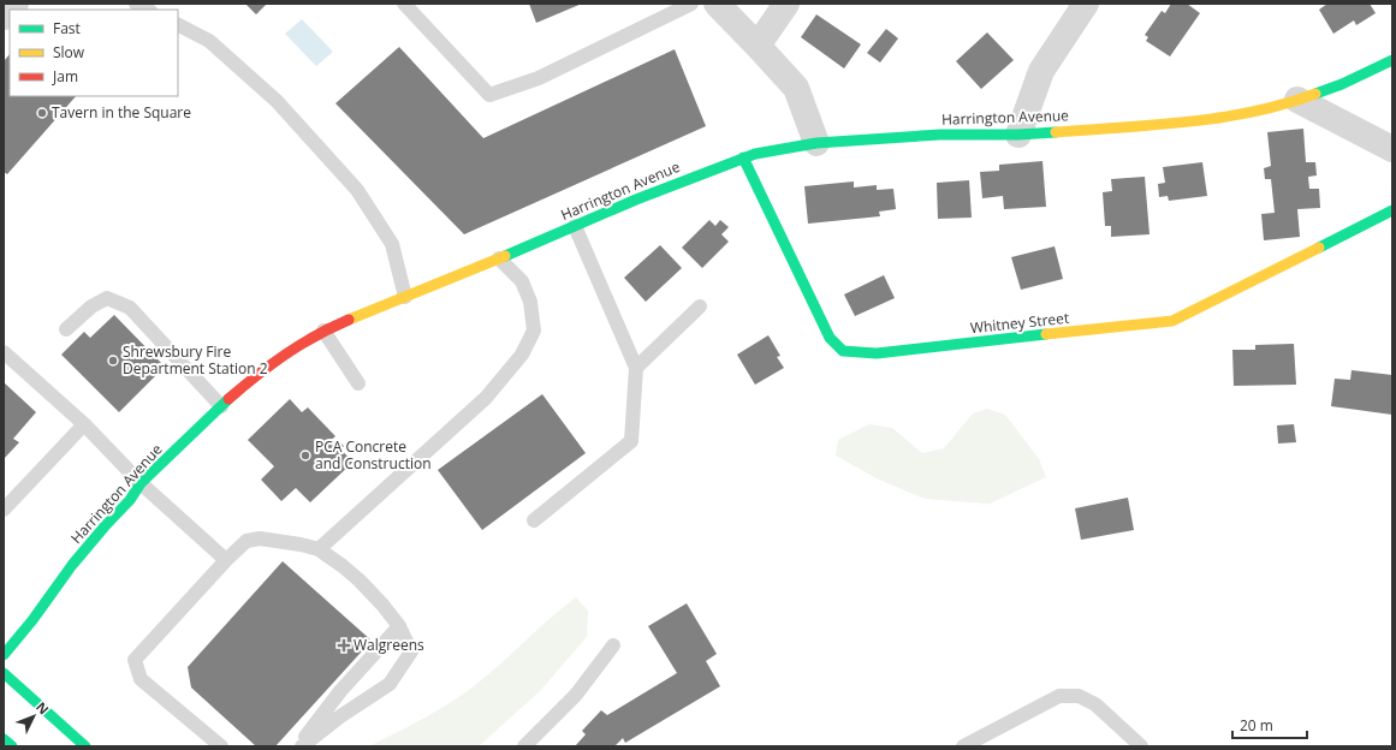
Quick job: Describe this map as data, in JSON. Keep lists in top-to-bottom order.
{
  "streets": {
    "main road": ["Harrington Avenue", "Whitney Street"]
  },
  "crossings": [
    ["Harrington Avenue", "Whitney Street"]
  ],
  "places": {
    "other": ["Tavern in the Square", "Shrewsbury Fire Department Station 2", "PCA Concrete and Construction"],
    "health": ["Walgreens"]
  },
  "legend": ["Fast", "Slow", "Jam"],
  "scale_bar": "20 m",
  "north": "top right"
}
